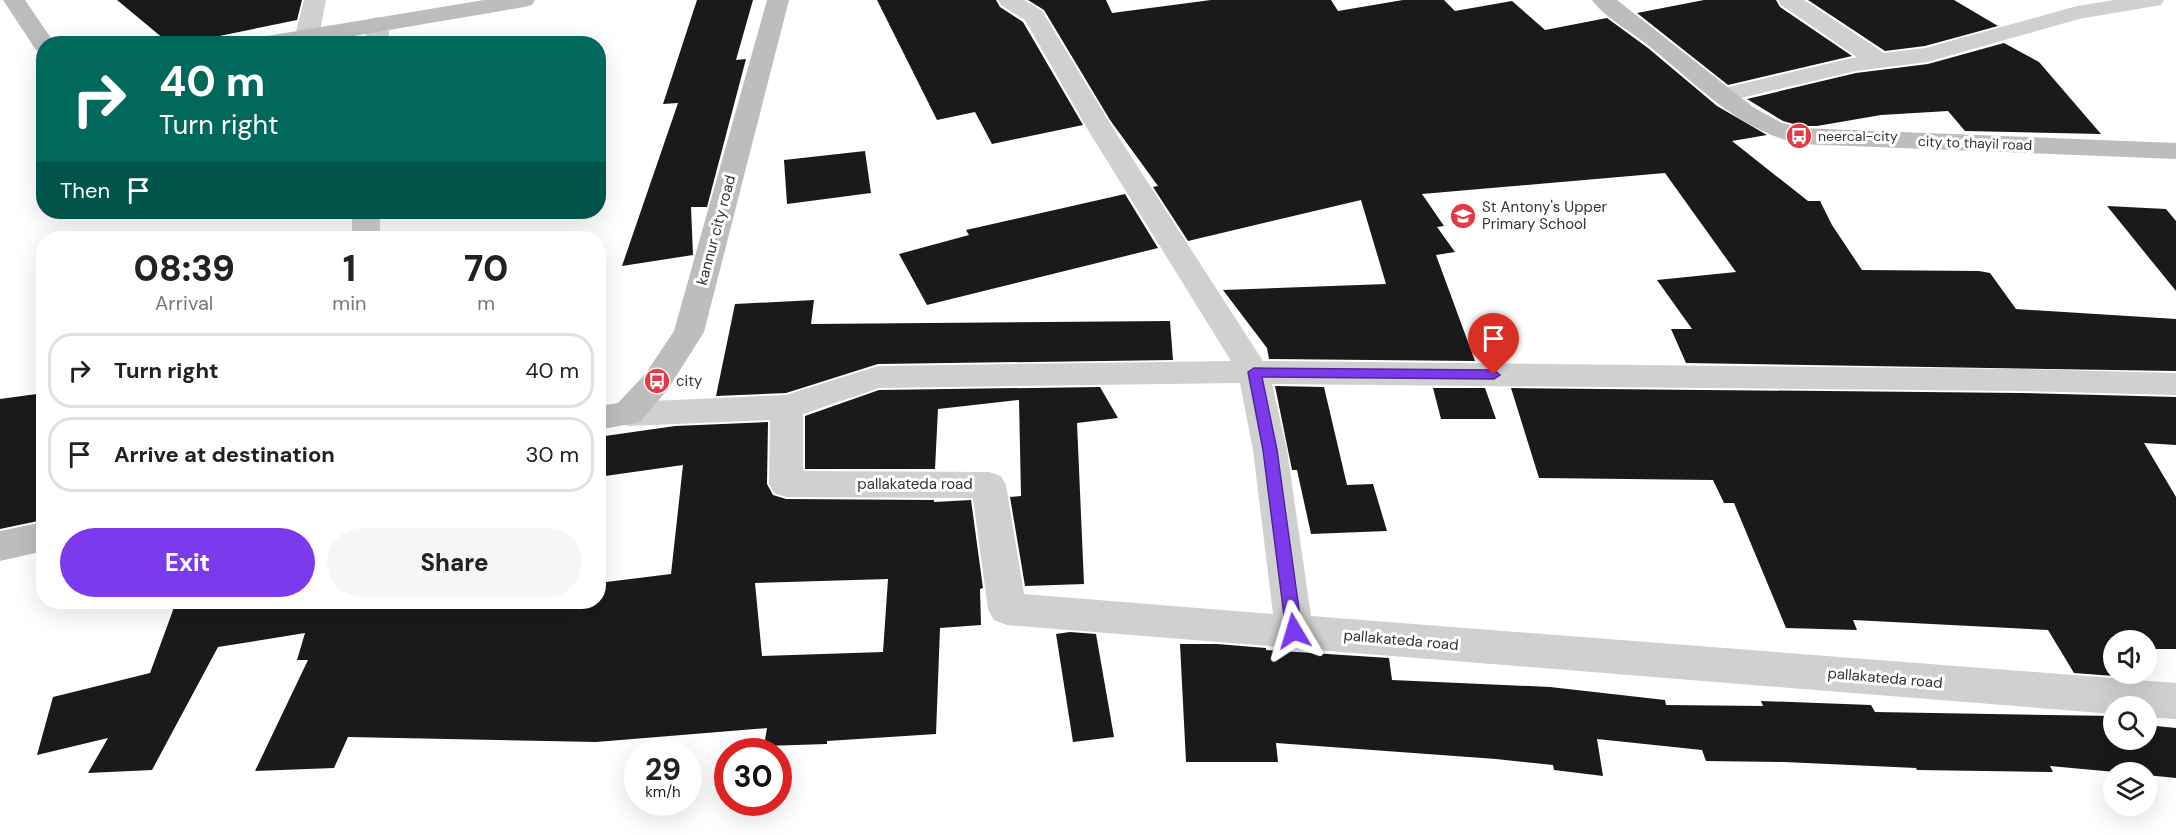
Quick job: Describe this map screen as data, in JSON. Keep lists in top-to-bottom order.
{
  "streets": {
    "main road": ["city to thayil road", "kannur city road"],
    "street": ["pallakateda road"]
  },
  "places": {
    "bus stop": ["neercal-city", "city"],
    "school or university": ["St Antony's Upper Primary School"]
  },
  "page": {
    "turn": ["40 m", "Turn right"],
    "then": "Then",
    "eta": [
      "08:39",
      "Arrival",
      "1",
      "min",
      "70",
      "m"
    ],
    "list": [
      {
        "name": "Turn right",
        "value": "40 m"
      },
      {
        "name": "Arrive at destination",
        "value": "30 m"
      }
    ],
    "buttons": ["Exit", "Share"],
    "speed": "29 km/h",
    "limit": "30"
  }
}
